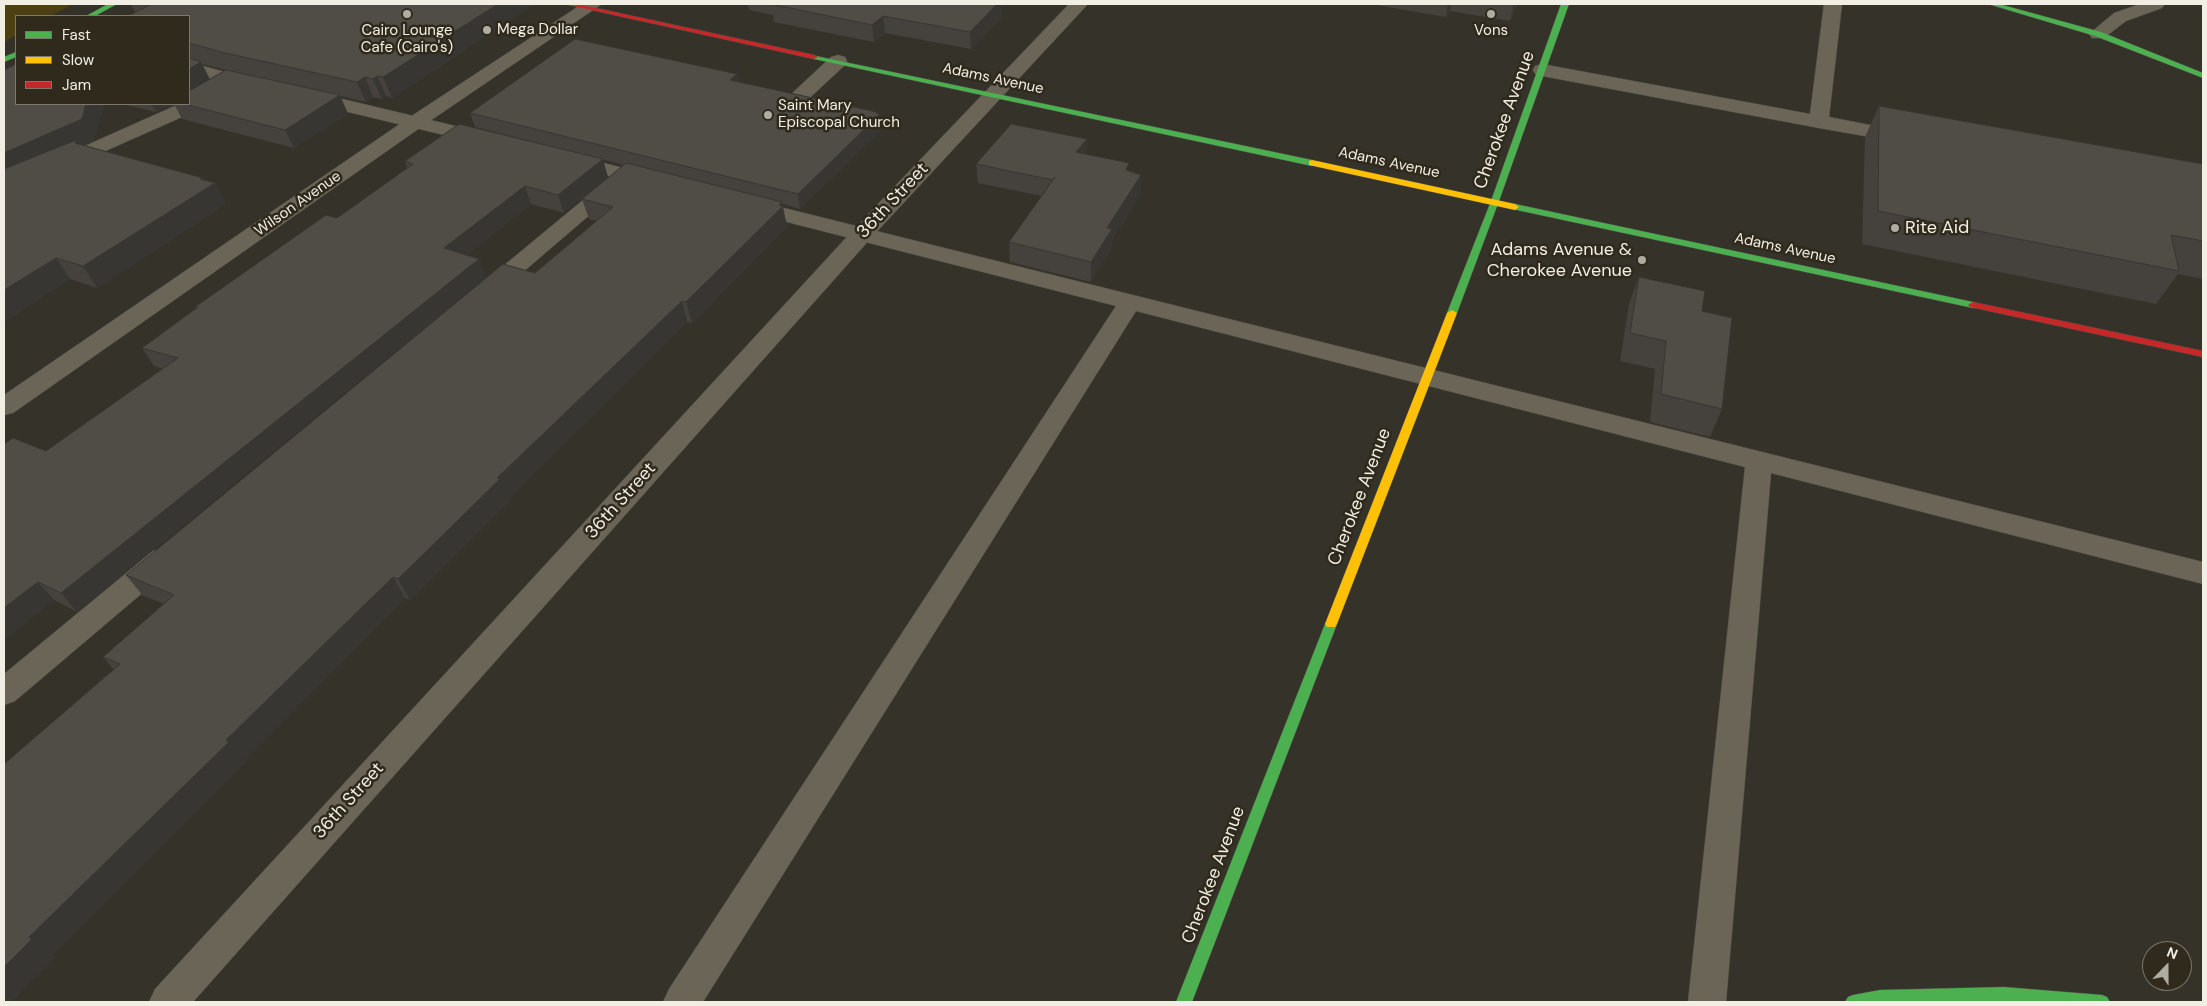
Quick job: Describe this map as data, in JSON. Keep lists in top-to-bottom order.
{
  "streets": {
    "main road": ["Adams Avenue", "Cherokee Avenue"],
    "street": ["36th Street", "Wilson Avenue"]
  },
  "crossings": [
    ["Adams Avenue", "Cherokee Avenue"],
    ["Adams Avenue", "36th Street"],
    ["Adams Avenue", "Wilson Avenue"]
  ],
  "places": [
    "Cairo Lounge Cafe (Cairo's)",
    "Vons",
    "Mega Dollar",
    "Saint Mary Episcopal Church",
    "Rite Aid",
    "Adams Avenue & Cherokee Avenue"
  ],
  "legend": ["Fast", "Slow", "Jam"],
  "north": "top"
}
